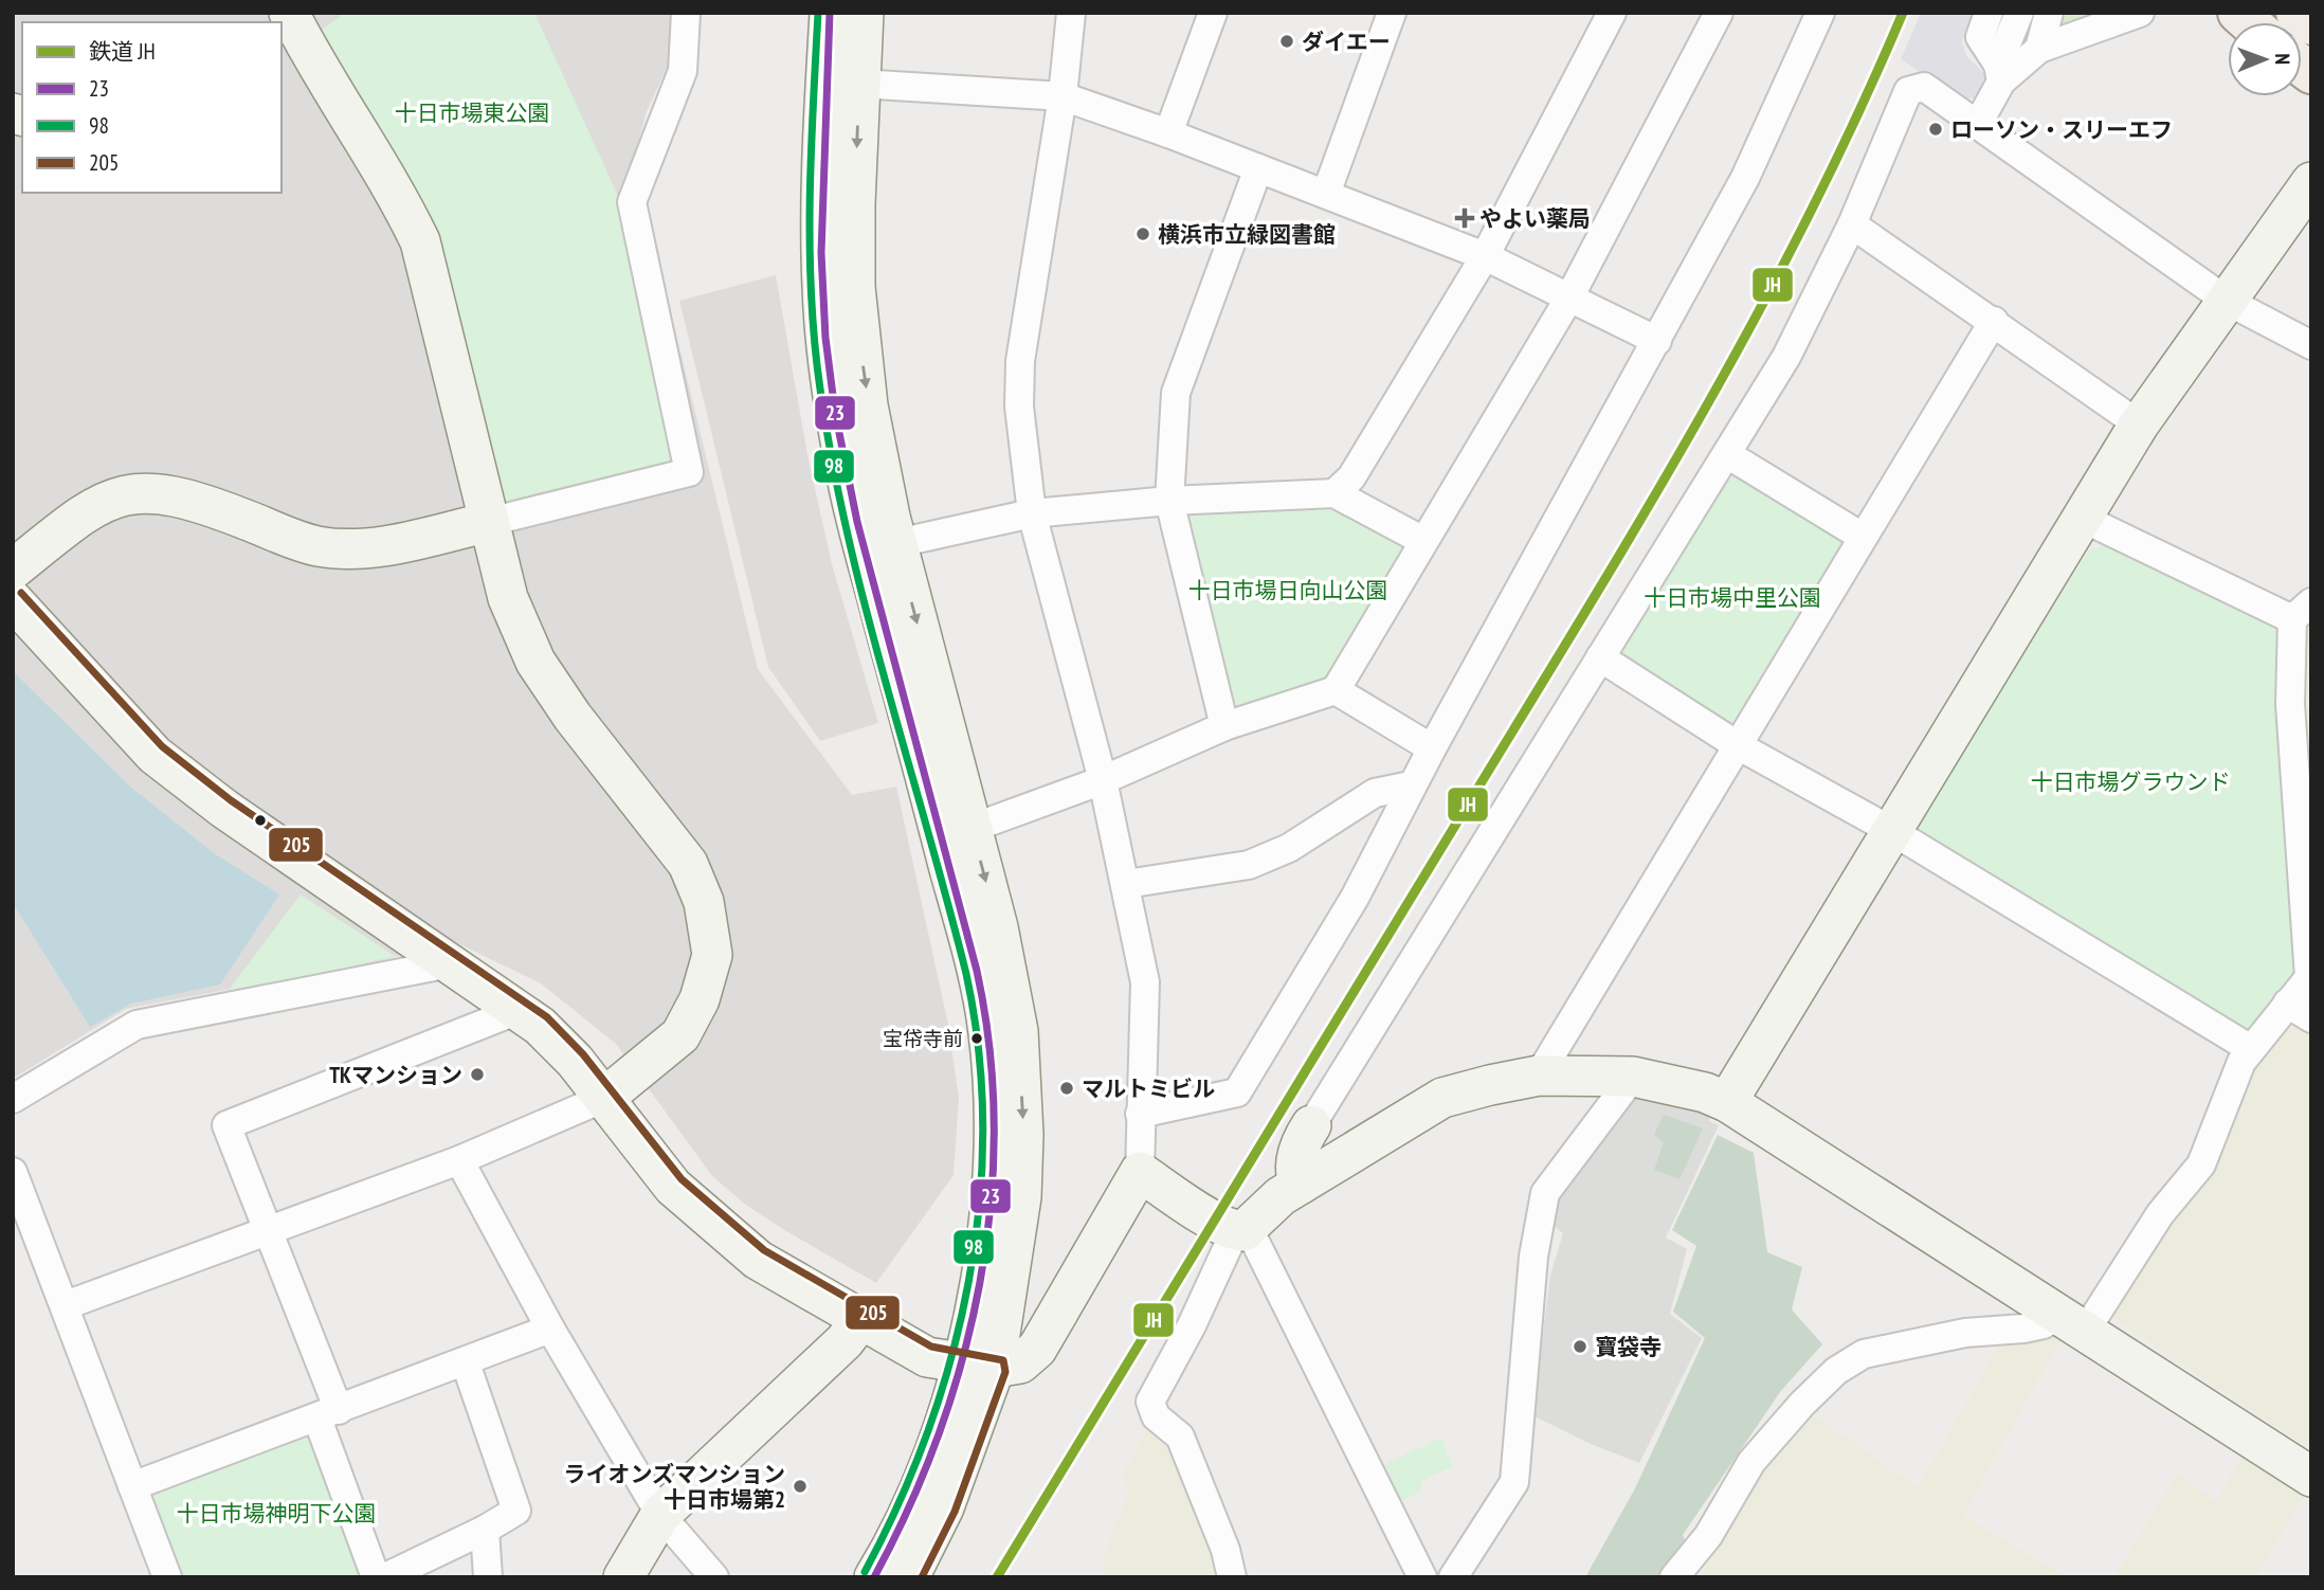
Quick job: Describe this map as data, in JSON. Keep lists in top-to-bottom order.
{
  "parks": [
    "十日市場東公園",
    "十日市場日向山公園",
    "十日市場中里公園",
    "十日市場グラウンド",
    "十日市場神明下公園"
  ],
  "places": {
    "other": [
      "ダイエー",
      "ローソン・スリーエフ",
      "横浜市立緑図書館",
      "宝帒寺前",
      "TKマンション",
      "マルトミビル",
      "寶袋寺",
      "ライオンズマンション 十日市場第2"
    ],
    "health": ["やよい薬局"]
  },
  "lines": [
    "rail line JH",
    "transit line 23",
    "transit line 98",
    "transit line 205"
  ],
  "legend": [
    "鉄道 JH",
    "23",
    "98",
    "205"
  ],
  "north": "right"
}
